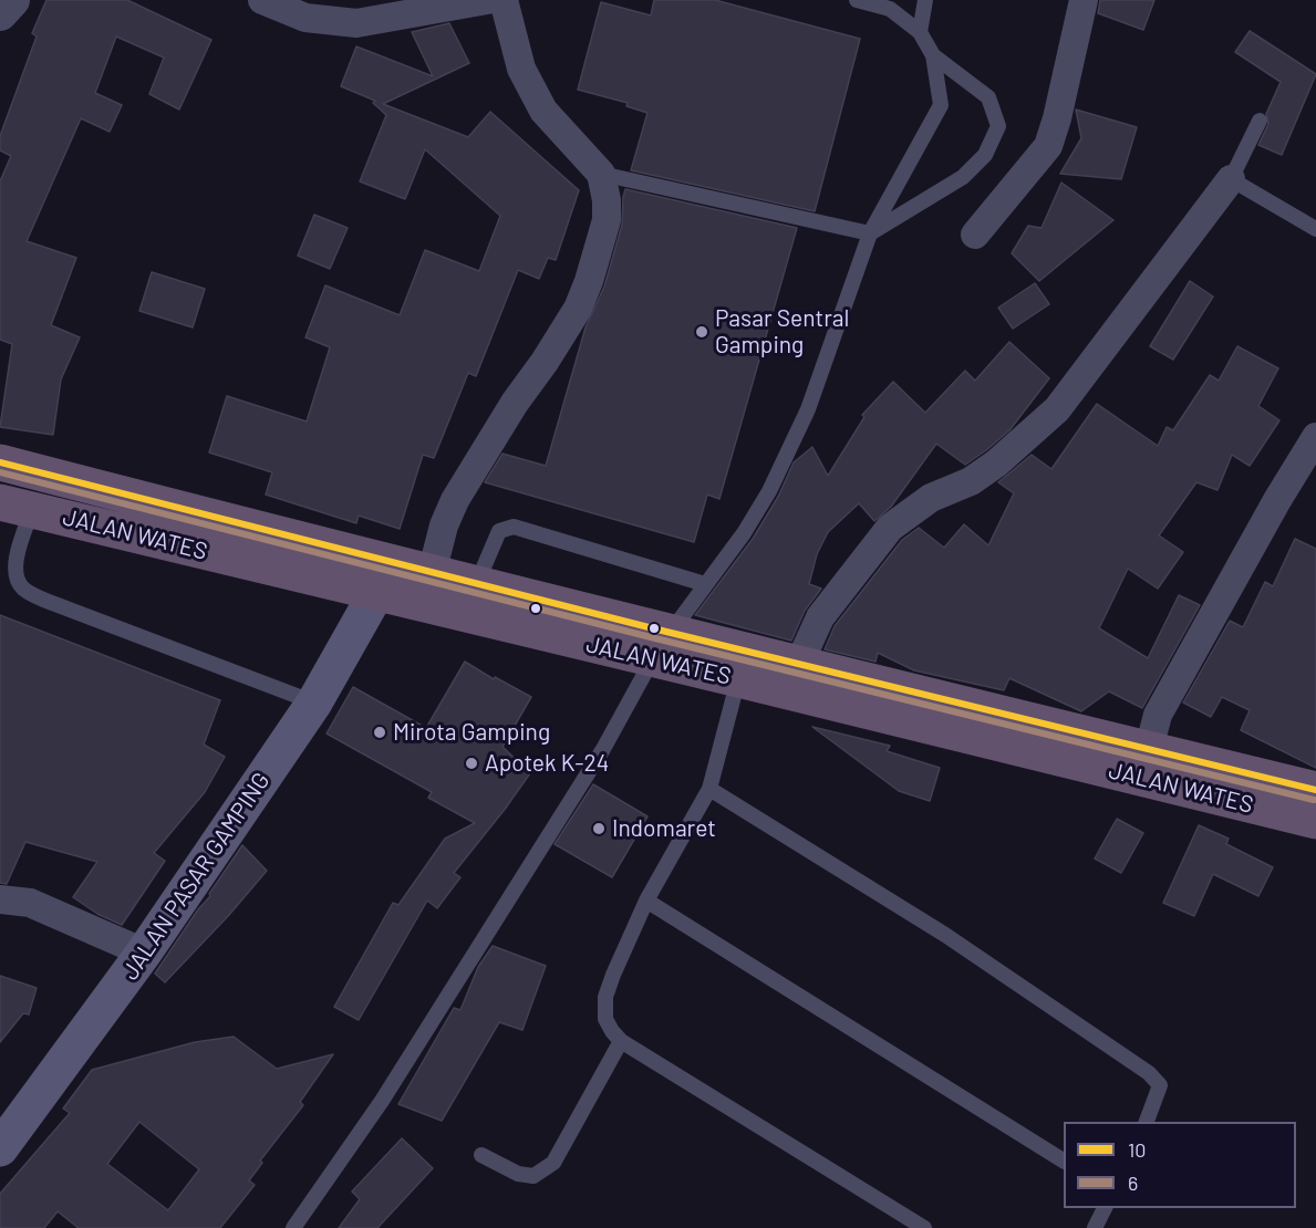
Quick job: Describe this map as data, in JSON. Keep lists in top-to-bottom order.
{
  "streets": {
    "highway": ["JALAN WATES"],
    "main road": ["JALAN PASAR GAMPING"]
  },
  "crossings": [
    ["JALAN WATES", "JALAN PASAR GAMPING"]
  ],
  "places": [
    "Pasar Sentral Gamping",
    "Mirota Gamping",
    "Apotek K-24",
    "Indomaret"
  ],
  "lines": ["transit line 10", "transit line 6"],
  "legend": ["10", "6"]
}
